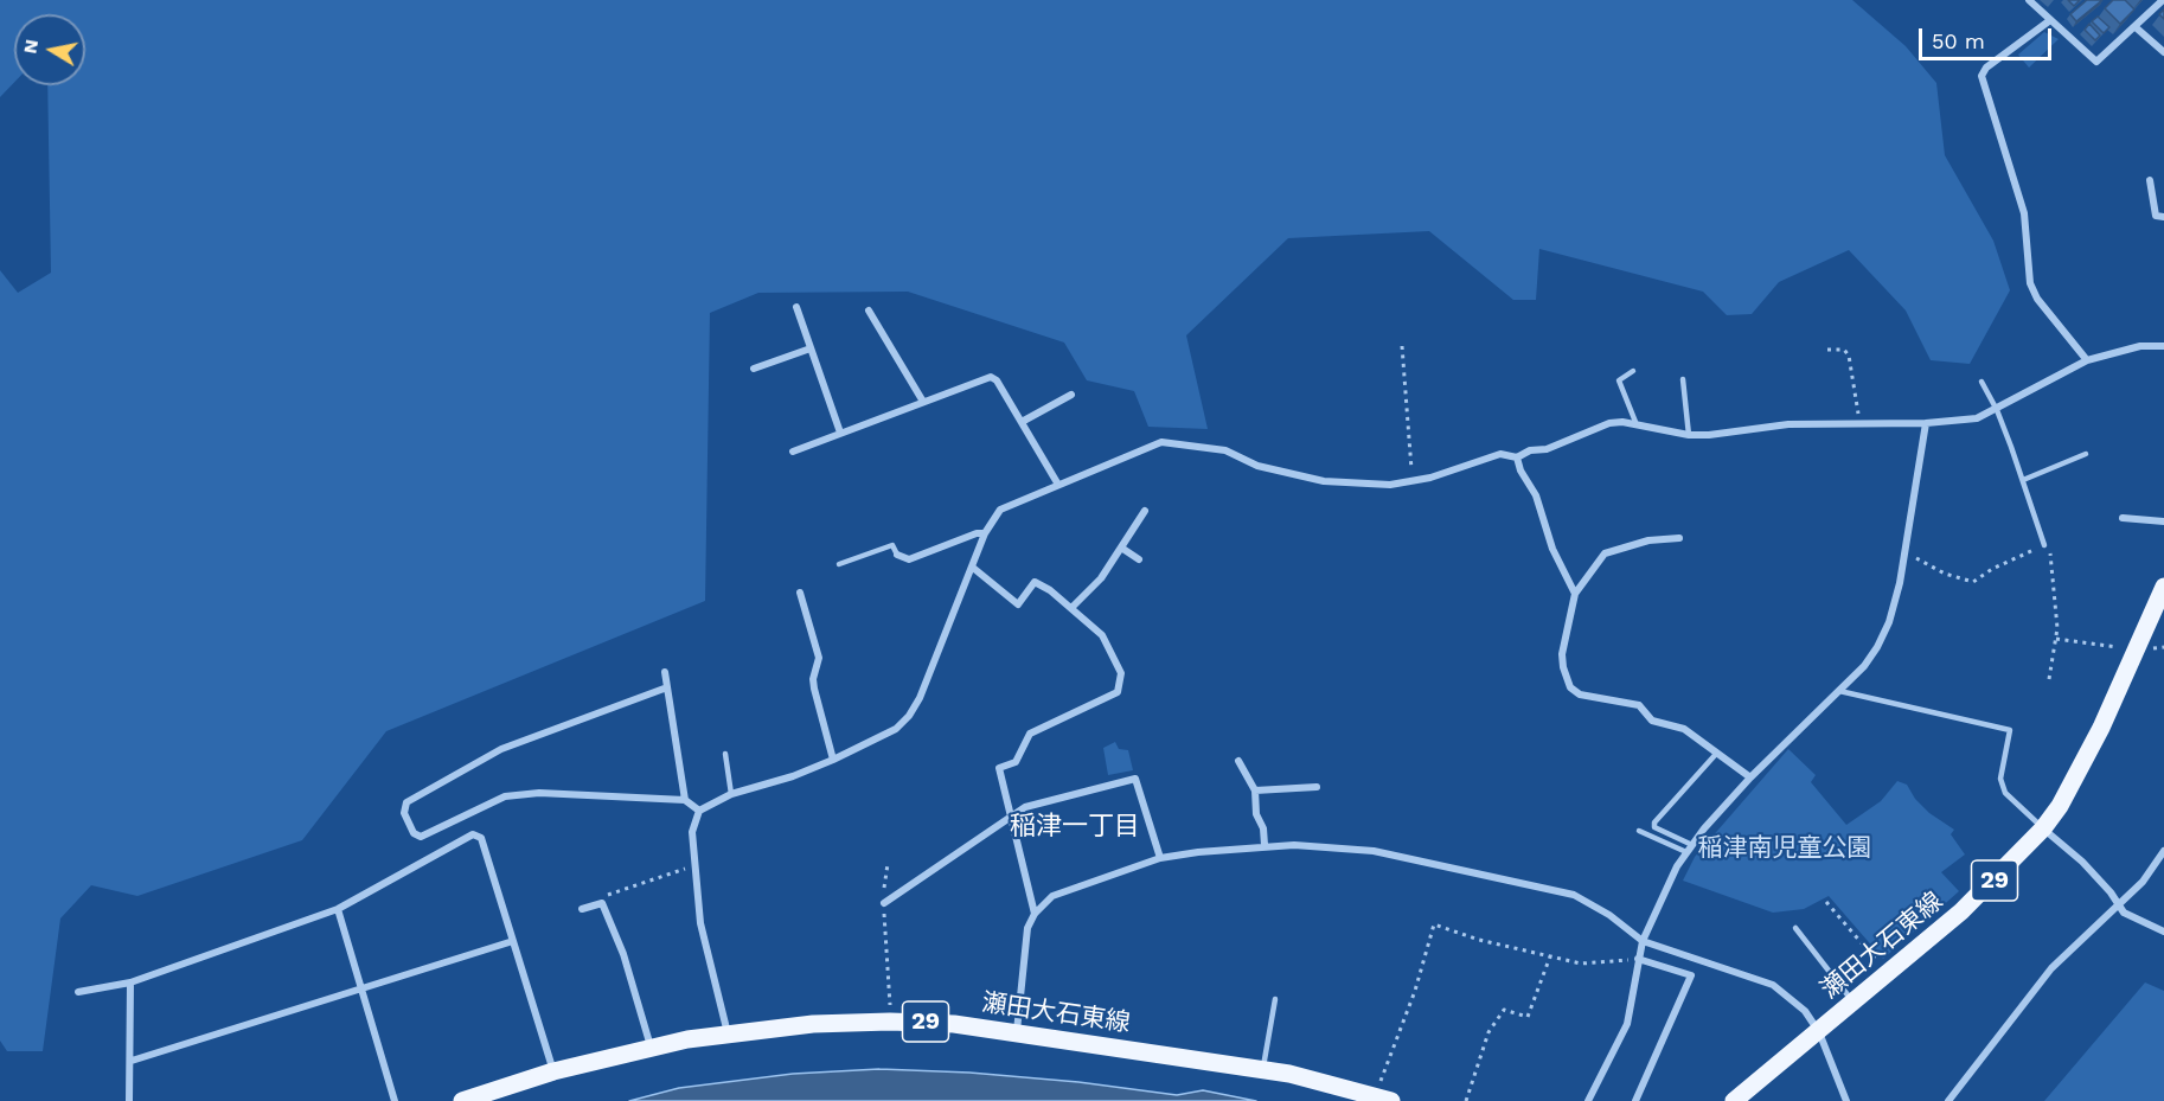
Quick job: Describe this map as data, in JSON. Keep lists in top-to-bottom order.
{
  "streets": {
    "main road": ["29", "瀬田大石東線"]
  },
  "districts": ["稲津一丁目"],
  "parks": ["稲津南児童公園"],
  "scale_bar": "50 m",
  "north": "left"
}
